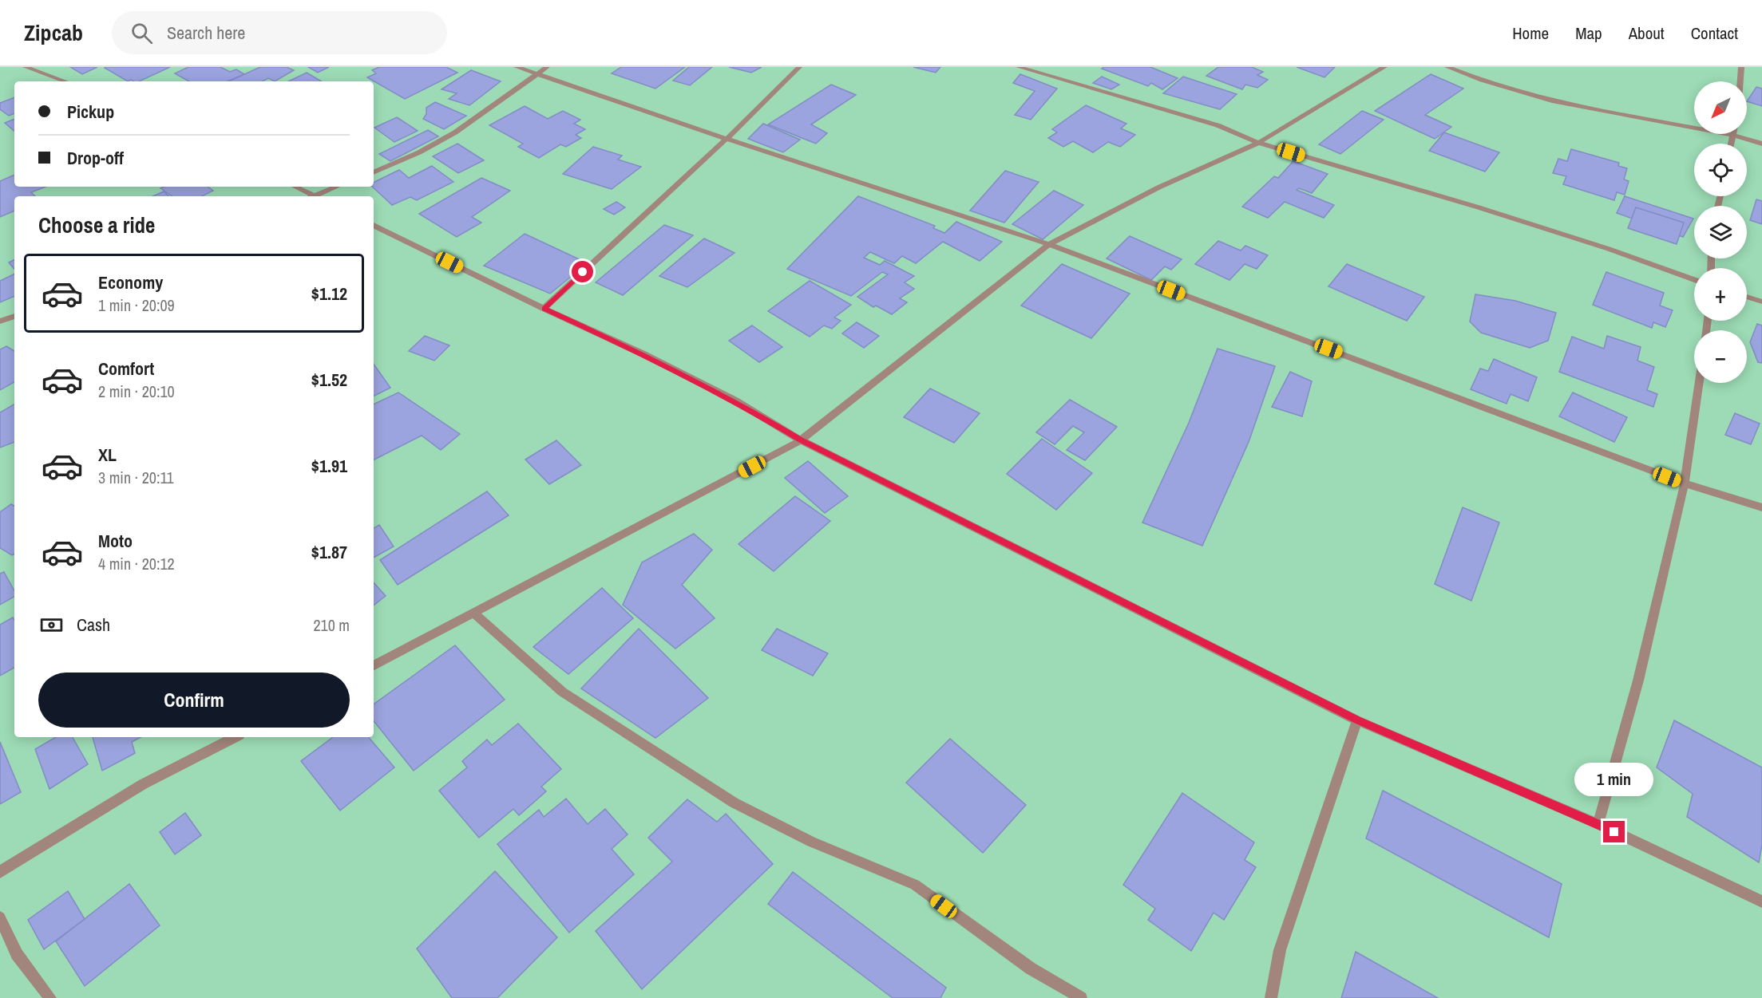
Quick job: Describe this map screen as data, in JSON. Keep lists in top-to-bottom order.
{
  "north": "bottom left",
  "page": {
    "header": "Zipcab",
    "search": "Search here",
    "nav": [
      "Home",
      "Map",
      "About",
      "Contact"
    ],
    "map_buttons": ["+", "−"],
    "banner": ["Pickup", "Drop-off"],
    "heading": "Choose a ride",
    "list": [
      {
        "name": "Economy",
        "note": "1 min · 20:09",
        "value": "$1.12"
      },
      {
        "name": "Comfort",
        "note": "2 min · 20:10",
        "value": "$1.52"
      },
      {
        "name": "XL",
        "note": "3 min · 20:11",
        "value": "$1.91"
      },
      {
        "name": "Moto",
        "note": "4 min · 20:12",
        "value": "$1.87"
      }
    ],
    "pay": ["Cash", "210 m"],
    "buttons": "Confirm",
    "bubble": "1 min"
  }
}
